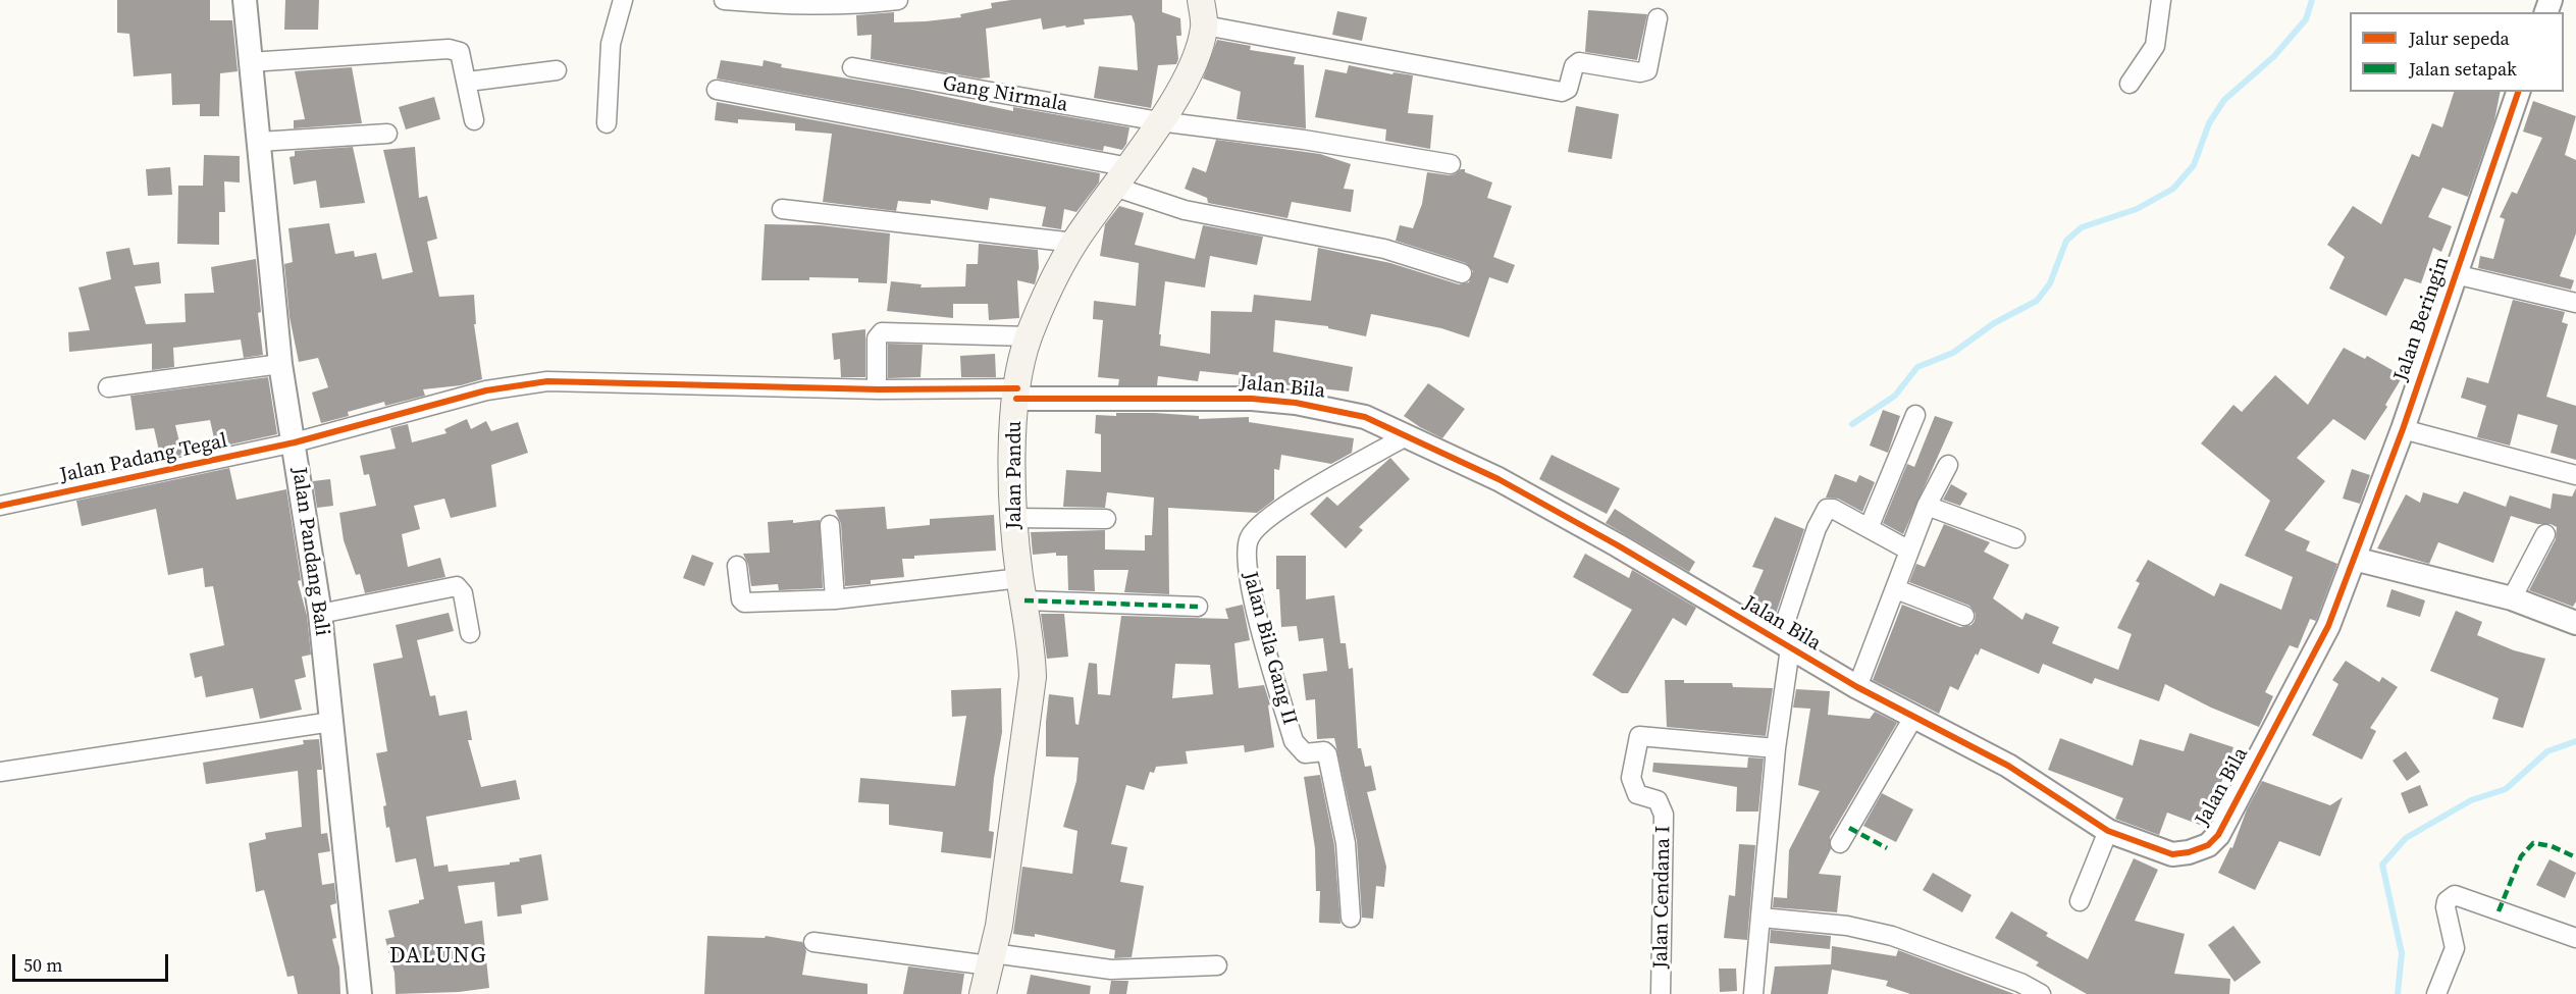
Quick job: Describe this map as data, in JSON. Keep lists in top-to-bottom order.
{
  "streets": {
    "main road": ["Jalan Pandu"],
    "street": [
      "Gang Nirmala",
      "Jalan Beringin",
      "Jalan Bila",
      "Jalan Padang Tegal",
      "Jalan Pandang Bali",
      "Jalan Bila Gang II",
      "Jalan Cendana I"
    ]
  },
  "crossings": [
    ["Gang Nirmala", "Jalan Pandu"],
    ["Jalan Beringin", "Jalan Bila"],
    ["Jalan Bila", "Jalan Padang Tegal"],
    ["Jalan Bila", "Jalan Pandu"],
    ["Jalan Bila", "Jalan Bila Gang II"],
    ["Jalan Padang Tegal", "Jalan Pandu"],
    ["Jalan Padang Tegal", "Jalan Pandang Bali"]
  ],
  "districts": ["DALUNG"],
  "legend": ["Jalur sepeda", "Jalan setapak"],
  "scale_bar": "50 m"
}
